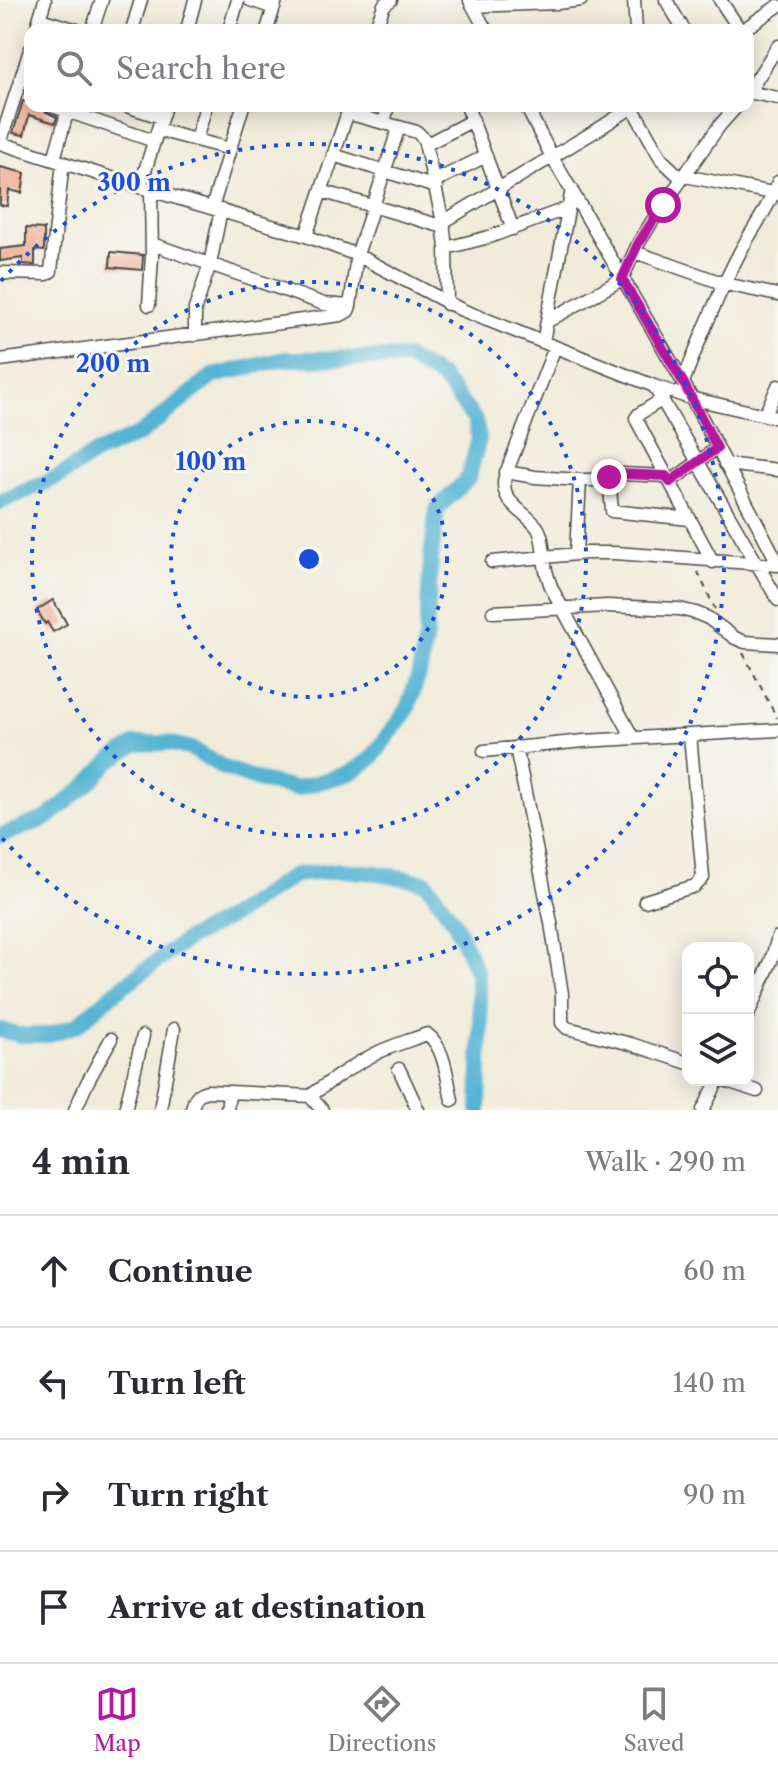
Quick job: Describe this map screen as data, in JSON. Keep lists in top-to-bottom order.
{
  "page": {
    "search": "Search here",
    "heading": ["4 min", "Walk · 290 m"],
    "list": [
      ["Continue", "60 m"],
      ["Turn left", "140 m"],
      ["Turn right", "90 m"],
      "Arrive at destination"
    ],
    "nav": ["Map", "Directions", "Saved"]
  },
  "rings": ["300 m", "200 m", "100 m"]
}
